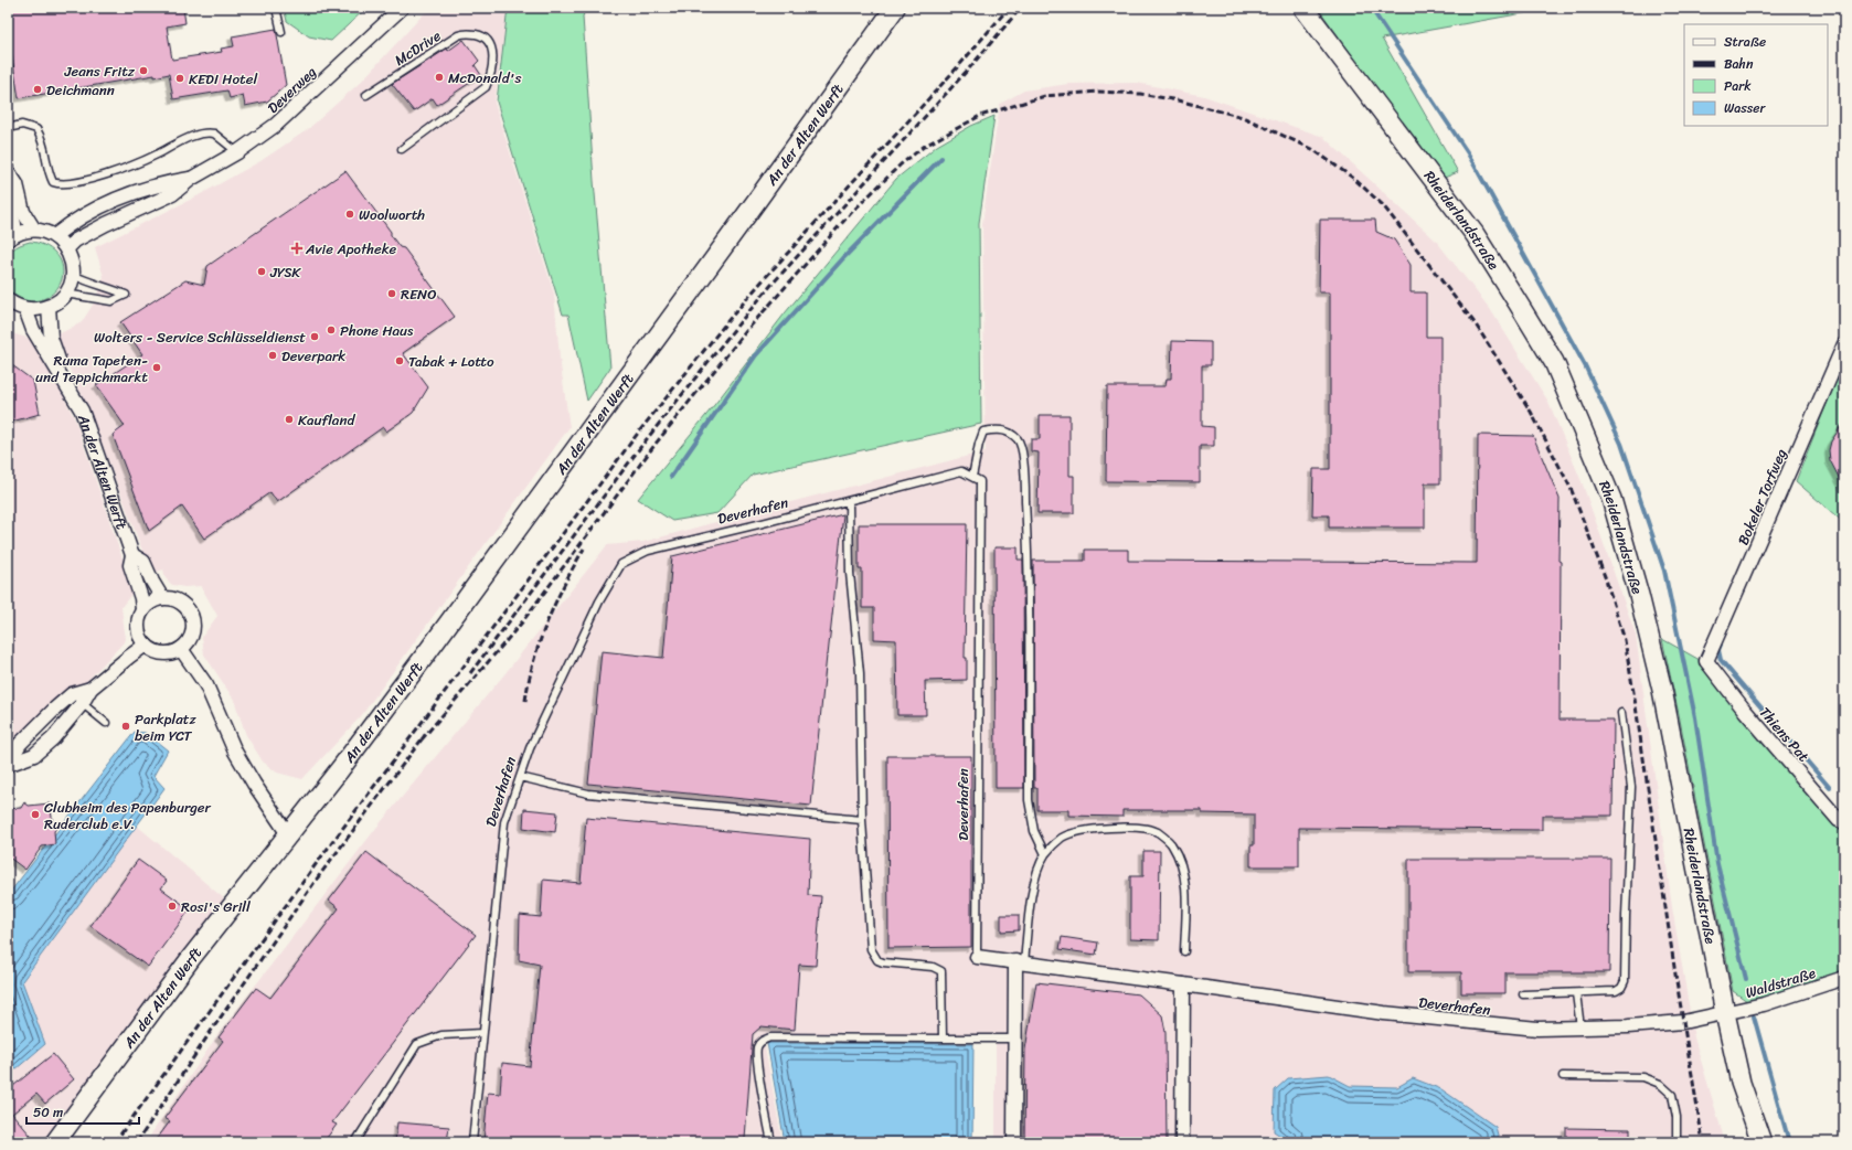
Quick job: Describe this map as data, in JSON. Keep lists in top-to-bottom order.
{
  "streets": {
    "street": [
      "Deverweg",
      "An der Alten Werft",
      "Rheiderlandstraße",
      "Bokeler Torfweg",
      "Deverhafen",
      "Thiens Pat",
      "Waldstraße"
    ],
    "lane": ["McDrive"]
  },
  "crossings": [
    ["Rheiderlandstraße", "Deverhafen"],
    ["Rheiderlandstraße", "Waldstraße"],
    ["Bokeler Torfweg", "Thiens Pat"],
    ["Deverhafen", "Waldstraße"]
  ],
  "places": {
    "other": [
      "Jeans Fritz",
      "McDonald's",
      "KEDI Hotel",
      "Deichmann",
      "Woolworth",
      "JYSK",
      "RENO",
      "Phone Haus",
      "Wolters - Service Schlüsseldienst",
      "Deverpark",
      "Tabak + Lotto",
      "Ruma Tapeten- und Teppichmarkt",
      "Kaufland",
      "Parkplatz beim YCT",
      "Clubheim des Papenburger Ruderclub e.V.",
      "Rosi's Grill"
    ],
    "health": ["Avie Apotheke"]
  },
  "legend": [
    "Straße",
    "Bahn",
    "Park",
    "Wasser"
  ],
  "scale_bar": "50 m"
}
